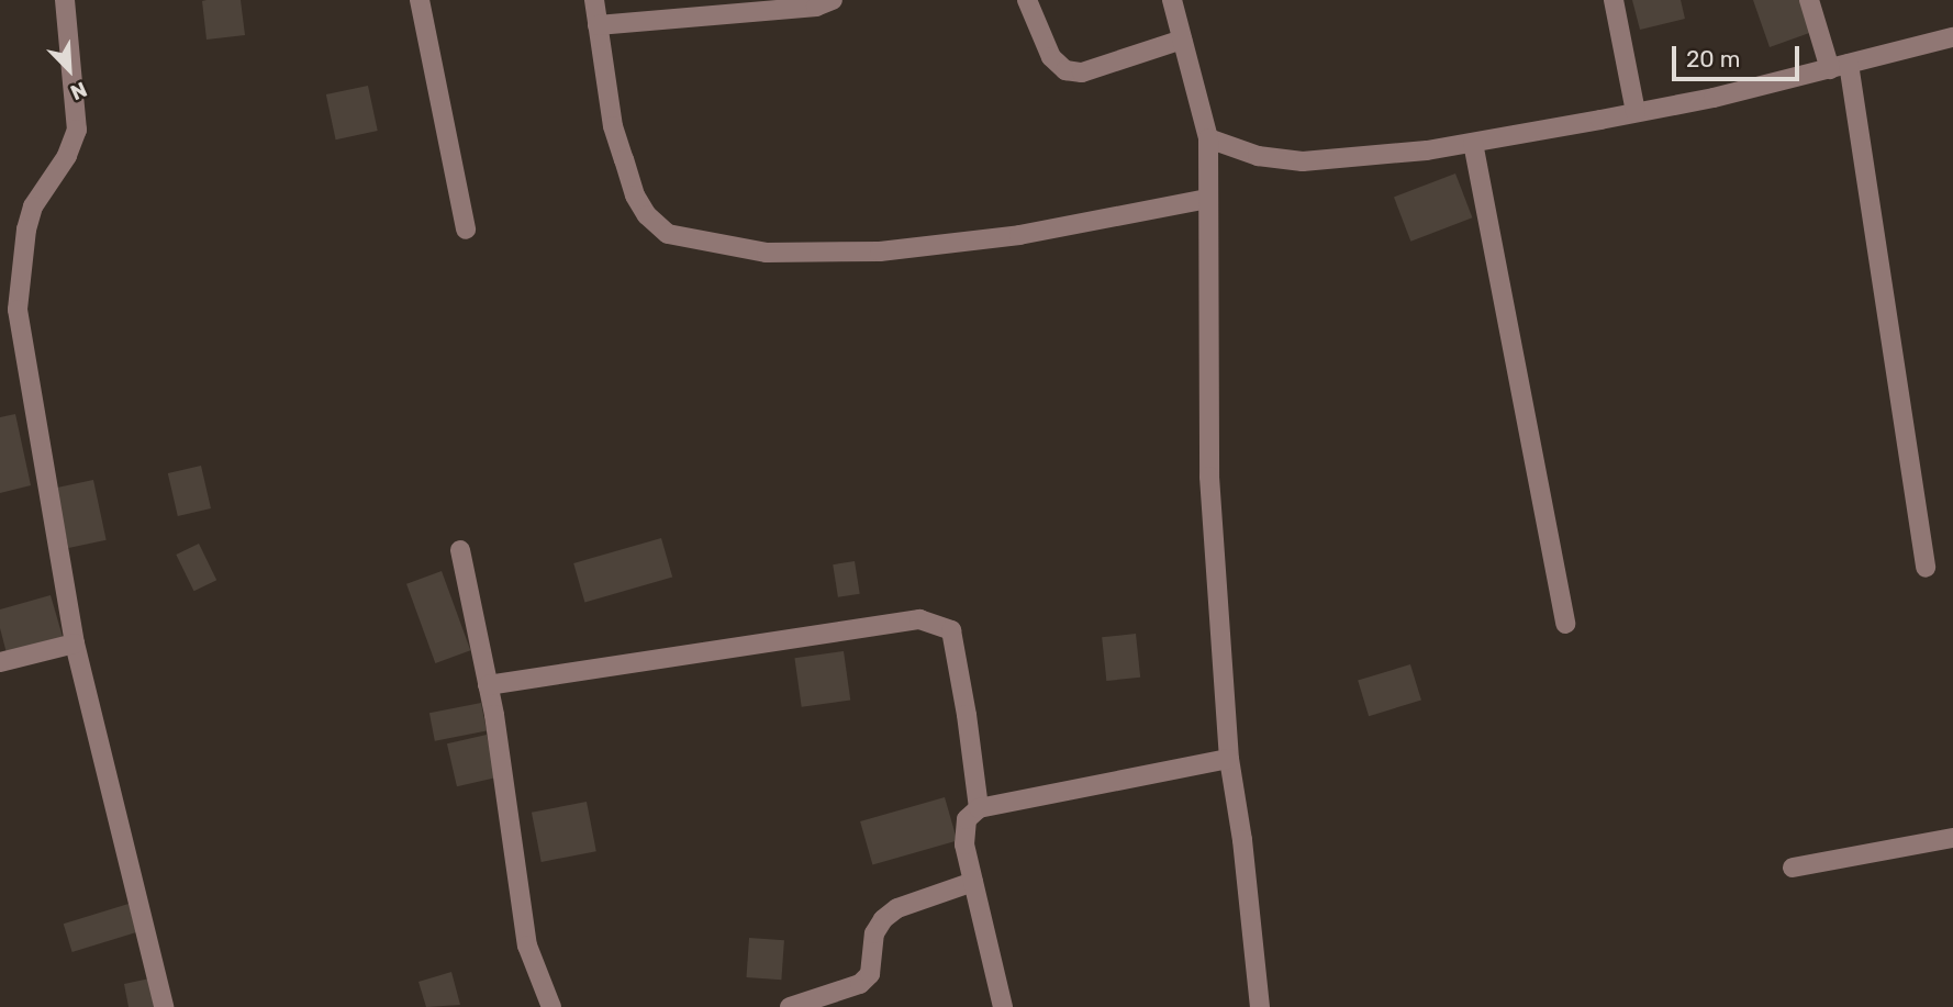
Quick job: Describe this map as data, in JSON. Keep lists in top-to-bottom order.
{
  "scale_bar": "20 m",
  "north": "bottom right"
}
